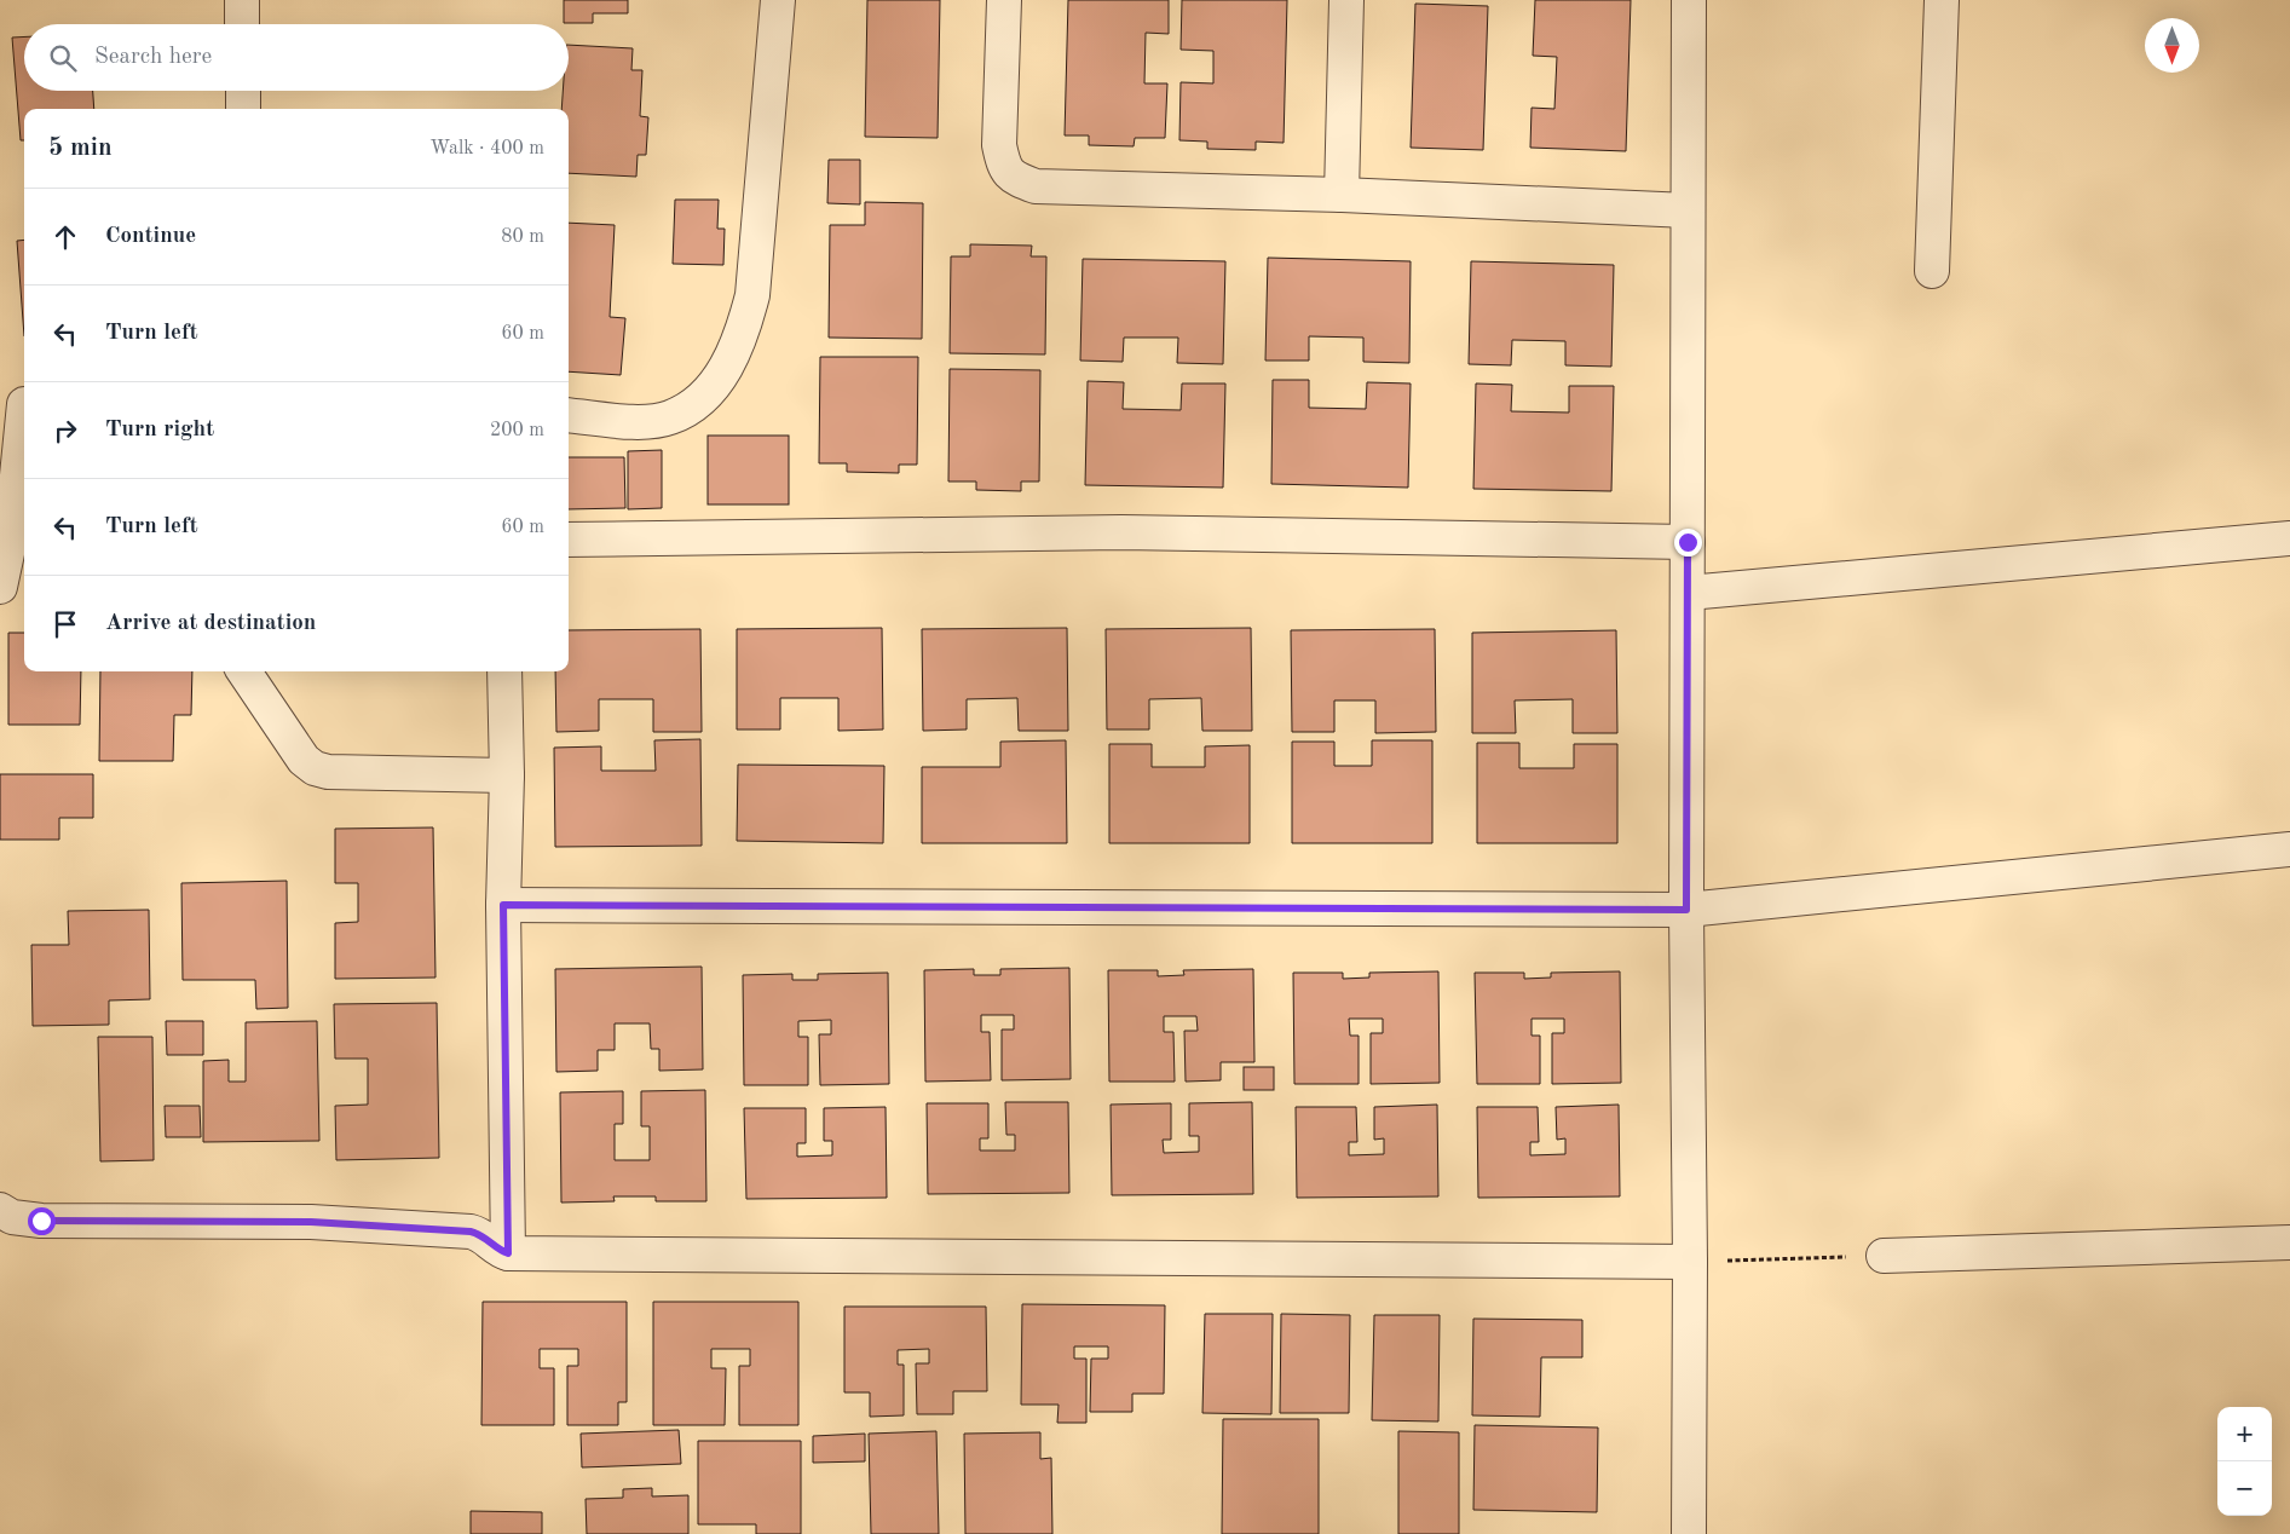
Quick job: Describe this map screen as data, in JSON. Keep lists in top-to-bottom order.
{
  "north": "bottom",
  "page": {
    "search": "Search here",
    "heading": ["5 min", "Walk · 400 m"],
    "list": [
      ["Continue", "80 m"],
      ["Turn left", "60 m"],
      ["Turn right", "200 m"],
      ["Turn left", "60 m"],
      "Arrive at destination"
    ],
    "map_buttons": ["+", "−"]
  }
}
